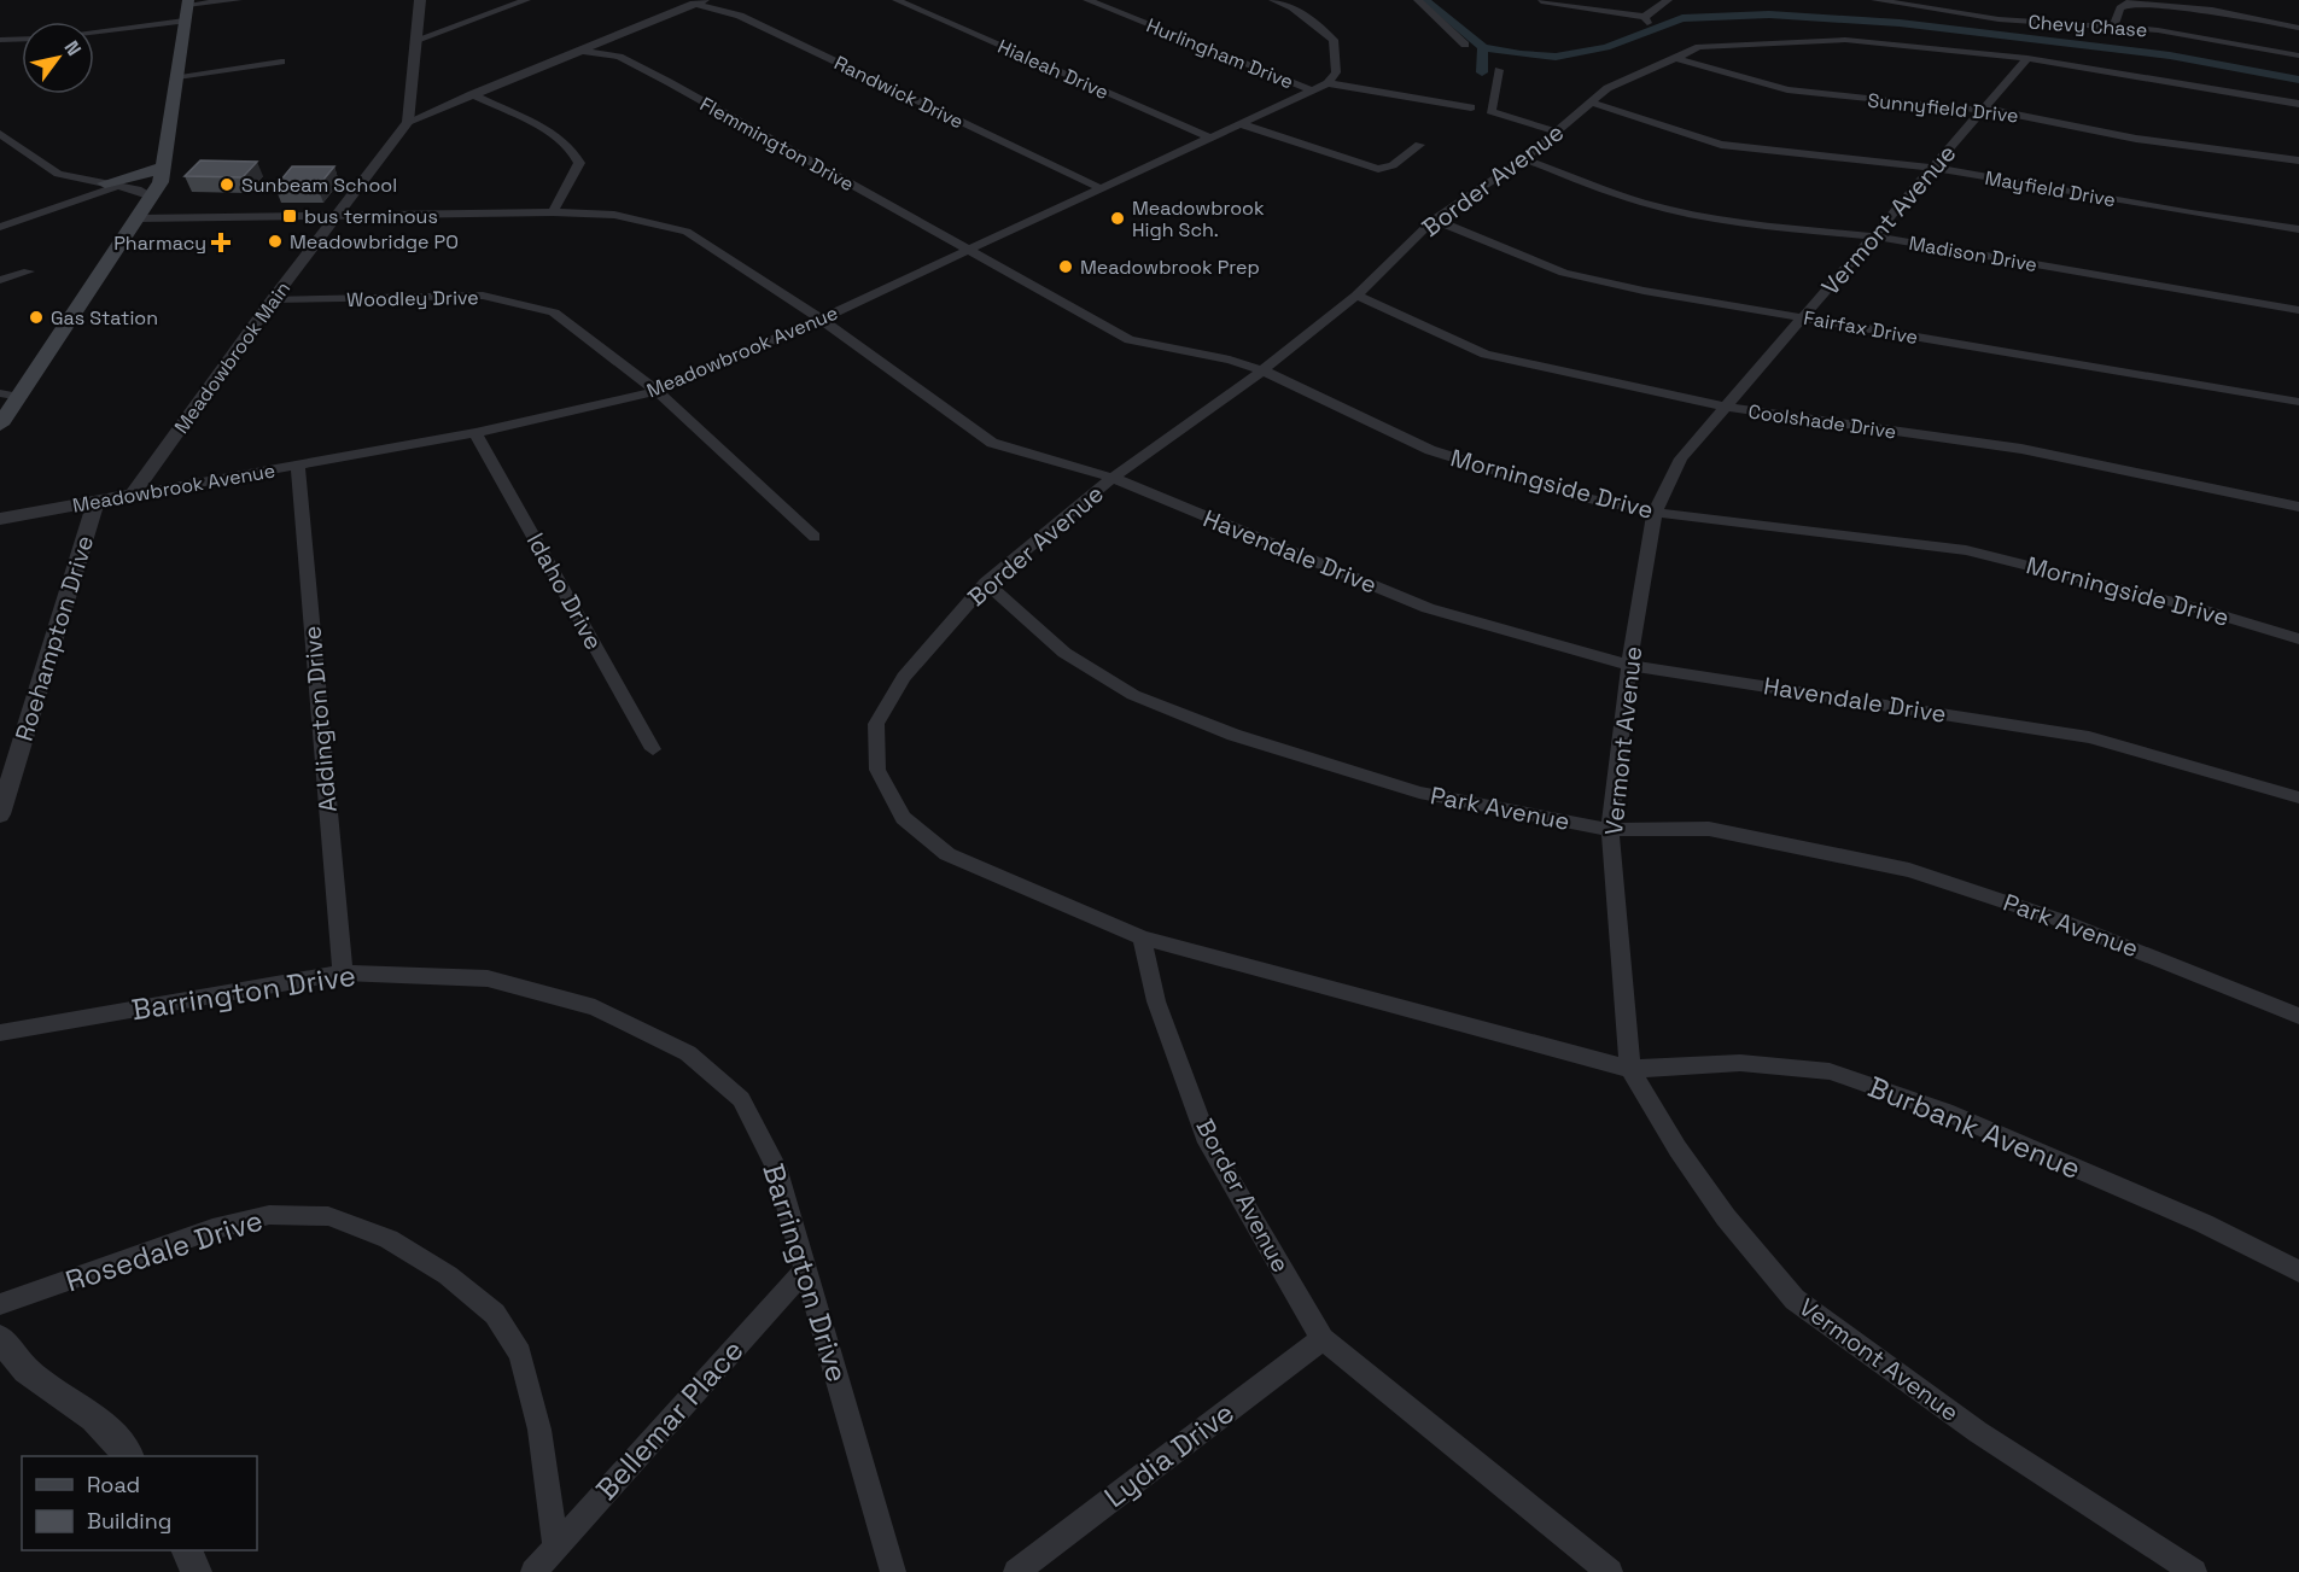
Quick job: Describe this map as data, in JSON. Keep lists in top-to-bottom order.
{
  "streets": {
    "street": [
      "Chevy Chase",
      "Hurlingham Drive",
      "Hialeah Drive",
      "Randwick Drive",
      "Sunnyfield Drive",
      "Flemmington Drive",
      "Border Avenue",
      "Mayfield Drive",
      "Vermont Avenue",
      "Madison Drive",
      "Woodley Drive",
      "Fairfax Drive",
      "Meadowbrook Avenue",
      "Meadowbrook Main",
      "Coolshade Drive",
      "Morningside Drive",
      "Havendale Drive",
      "Idaho Drive",
      "Roehampton Drive",
      "Addington Drive",
      "Park Avenue",
      "Barrington Drive",
      "Burbank Avenue",
      "Rosedale Drive",
      "Bellemar Place",
      "Lydia Drive"
    ]
  },
  "crossings": [
    ["Hurlingham Drive", "Meadowbrook Avenue"],
    ["Hialeah Drive", "Meadowbrook Avenue"],
    ["Randwick Drive", "Meadowbrook Avenue"],
    ["Sunnyfield Drive", "Border Avenue"],
    ["Sunnyfield Drive", "Vermont Avenue"],
    ["Flemmington Drive", "Meadowbrook Avenue"],
    ["Flemmington Drive", "Morningside Drive"],
    ["Border Avenue", "Mayfield Drive"],
    ["Border Avenue", "Vermont Avenue"],
    ["Border Avenue", "Madison Drive"],
    ["Border Avenue", "Fairfax Drive"],
    ["Border Avenue", "Coolshade Drive"],
    ["Border Avenue", "Morningside Drive"],
    ["Border Avenue", "Havendale Drive"],
    ["Border Avenue", "Park Avenue"],
    ["Border Avenue", "Burbank Avenue"],
    ["Border Avenue", "Lydia Drive"],
    ["Mayfield Drive", "Vermont Avenue"],
    ["Vermont Avenue", "Madison Drive"],
    ["Vermont Avenue", "Fairfax Drive"],
    ["Vermont Avenue", "Coolshade Drive"],
    ["Vermont Avenue", "Morningside Drive"],
    ["Vermont Avenue", "Havendale Drive"],
    ["Vermont Avenue", "Park Avenue"],
    ["Vermont Avenue", "Burbank Avenue"],
    ["Woodley Drive", "Meadowbrook Avenue"],
    ["Woodley Drive", "Meadowbrook Main"],
    ["Meadowbrook Avenue", "Meadowbrook Main"],
    ["Meadowbrook Avenue", "Morningside Drive"],
    ["Meadowbrook Avenue", "Havendale Drive"],
    ["Meadowbrook Avenue", "Idaho Drive"],
    ["Meadowbrook Avenue", "Roehampton Drive"],
    ["Meadowbrook Avenue", "Addington Drive"],
    ["Meadowbrook Main", "Havendale Drive"],
    ["Addington Drive", "Barrington Drive"],
    ["Barrington Drive", "Bellemar Place"],
    ["Rosedale Drive", "Bellemar Place"]
  ],
  "places": {
    "other": [
      "Sunbeam School",
      "Meadowbrook High Sch.",
      "Meadowbridge PO",
      "Meadowbrook Prep",
      "Gas Station"
    ],
    "transit": ["bus terminous"],
    "health": ["Pharmacy"]
  },
  "legend": ["Road", "Building"],
  "north": "top right"
}
